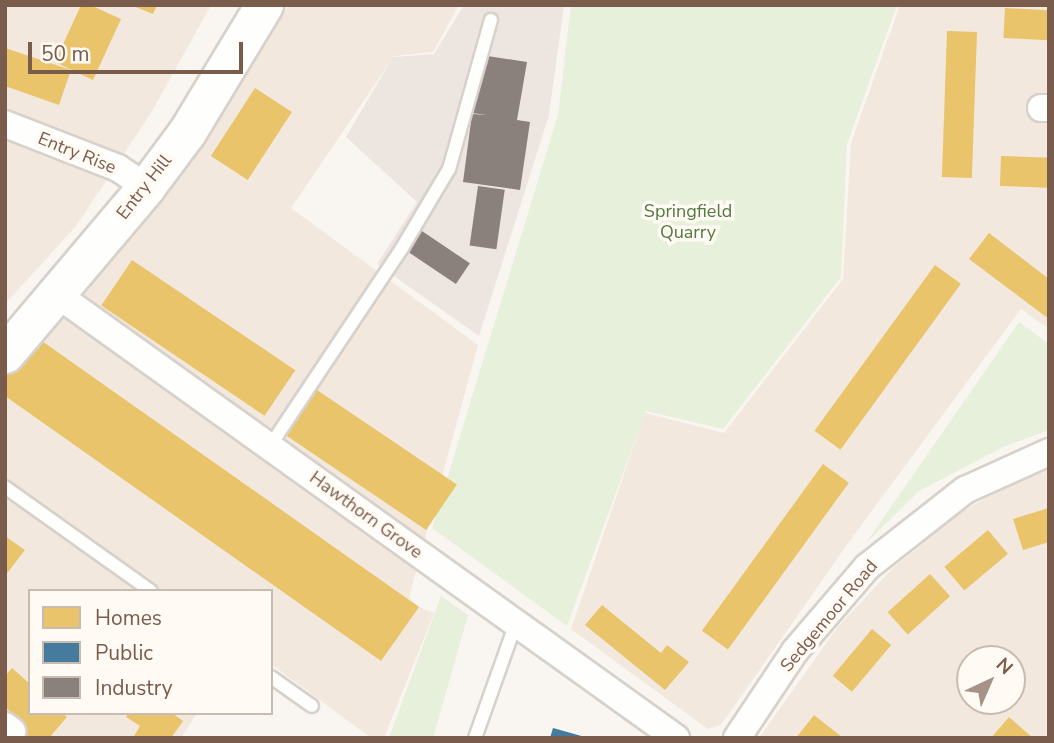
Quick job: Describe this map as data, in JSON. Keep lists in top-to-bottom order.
{
  "streets": {
    "street": [
      "Entry Rise",
      "Entry Hill",
      "Hawthorn Grove",
      "Sedgemoor Road"
    ]
  },
  "crossings": [
    ["Entry Rise", "Entry Hill"],
    ["Entry Hill", "Hawthorn Grove"]
  ],
  "parks": ["Springfield Quarry"],
  "legend": ["Homes", "Public", "Industry"],
  "scale_bar": "50 m",
  "north": "top right"
}
